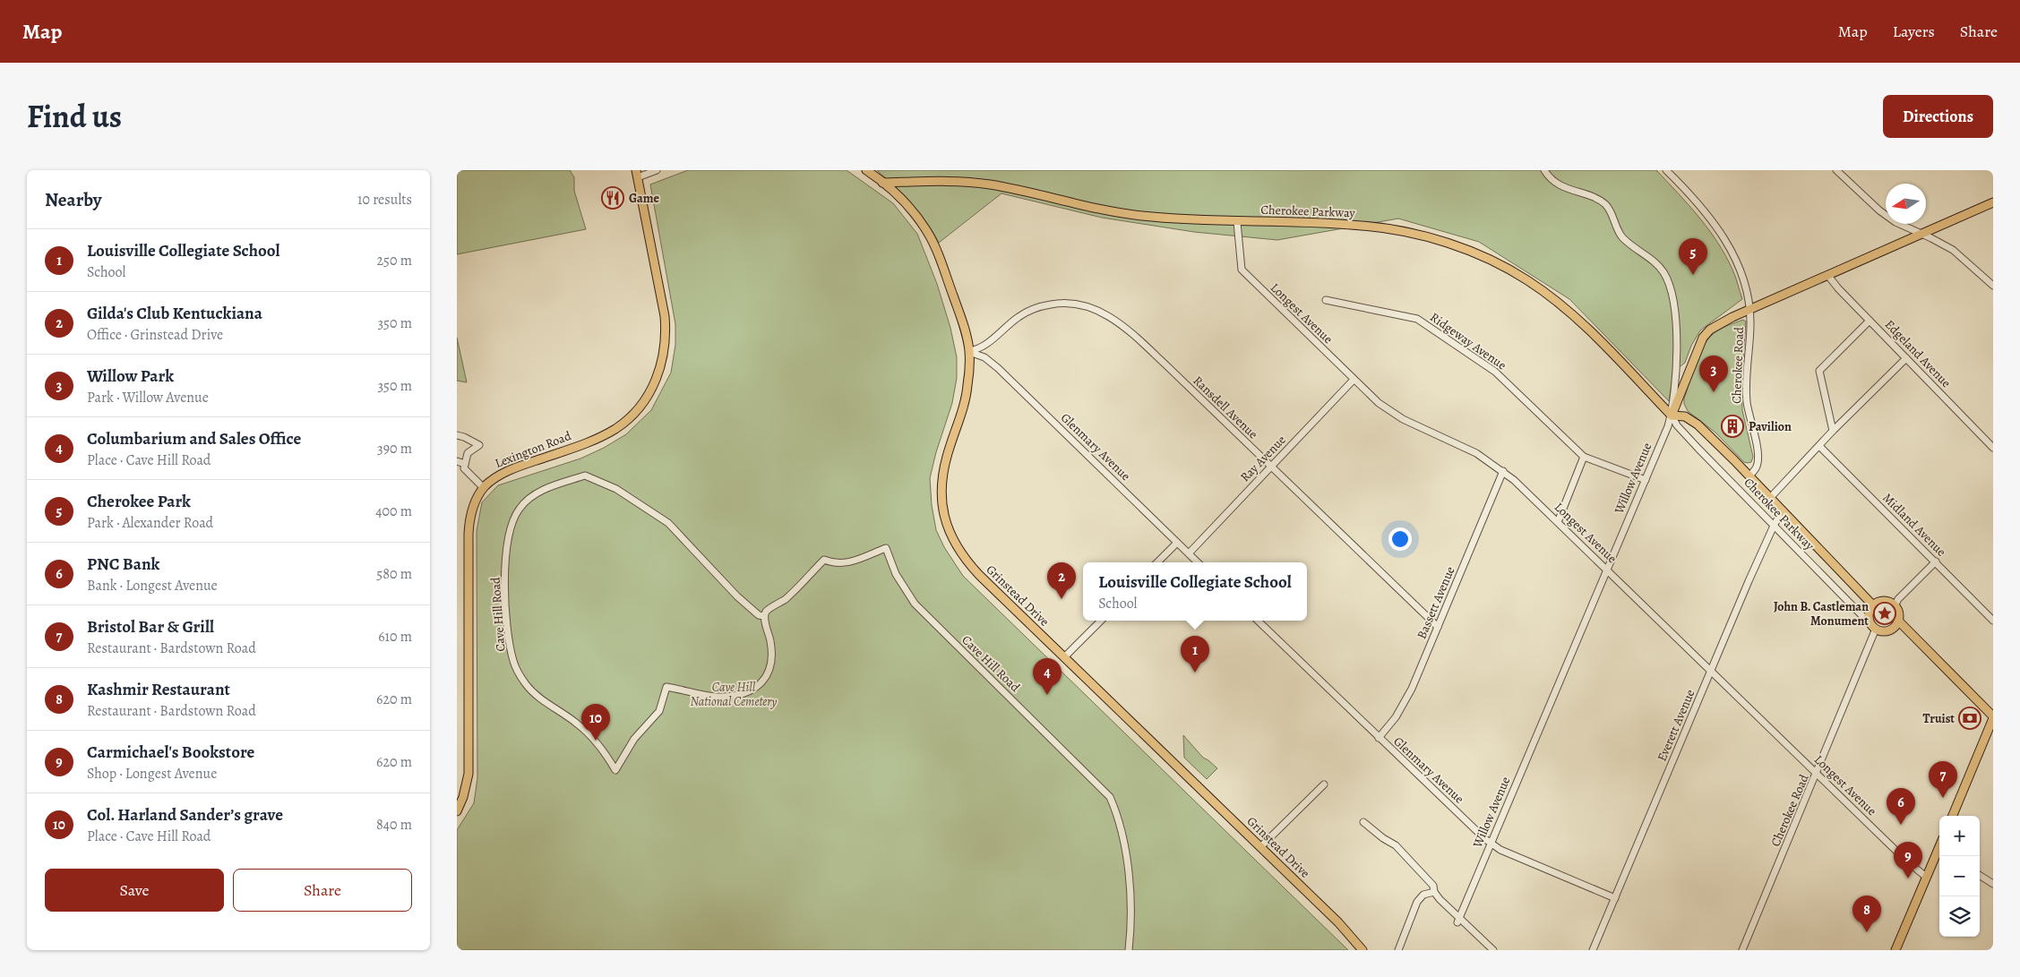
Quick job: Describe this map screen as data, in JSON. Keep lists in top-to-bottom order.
{
  "streets": {
    "main road": [
      "Cherokee Parkway",
      "Lexington Road",
      "Willow Avenue",
      "Grinstead Drive"
    ],
    "street": [
      "Longest Avenue",
      "Ridgeway Avenue",
      "Edgeland Avenue",
      "Cherokee Road",
      "Ransdell Avenue",
      "Glenmary Avenue",
      "Ray Avenue",
      "Midland Avenue",
      "Bassett Avenue",
      "Cave Hill Road",
      "Everett Avenue"
    ]
  },
  "crossings": [
    ["Cherokee Parkway", "Longest Avenue"],
    ["Cherokee Parkway", "Cherokee Road"],
    ["Cherokee Parkway", "Willow Avenue"],
    ["Cherokee Parkway", "Grinstead Drive"],
    ["Cherokee Parkway", "Everett Avenue"],
    ["Longest Avenue", "Cherokee Road"],
    ["Longest Avenue", "Ray Avenue"],
    ["Longest Avenue", "Willow Avenue"],
    ["Longest Avenue", "Bassett Avenue"],
    ["Longest Avenue", "Everett Avenue"],
    ["Ridgeway Avenue", "Willow Avenue"],
    ["Edgeland Avenue", "Willow Avenue"],
    ["Cherokee Road", "Willow Avenue"],
    ["Ransdell Avenue", "Glenmary Avenue"],
    ["Ransdell Avenue", "Ray Avenue"],
    ["Ransdell Avenue", "Grinstead Drive"],
    ["Ransdell Avenue", "Bassett Avenue"],
    ["Glenmary Avenue", "Ray Avenue"],
    ["Glenmary Avenue", "Willow Avenue"],
    ["Glenmary Avenue", "Grinstead Drive"],
    ["Glenmary Avenue", "Bassett Avenue"],
    ["Glenmary Avenue", "Everett Avenue"]
  ],
  "parks": ["Cave Hill National Cemetery"],
  "places": {
    "restaurant": ["Game"],
    "building": ["Pavilion"],
    "place": ["John B. Castleman Monument"],
    "bank": ["Truist"]
  },
  "north": "left",
  "page": {
    "header": "Map",
    "nav": ["Map", "Layers", "Share"],
    "title": "Find us",
    "buttons": [
      "Directions",
      ["Save", "Share"]
    ],
    "heading": ["Nearby", "10 results"],
    "list": [
      {
        "mark": "1",
        "name": "Louisville Collegiate School",
        "note": "School",
        "value": "250 m"
      },
      {
        "mark": "2",
        "name": "Gilda's Club Kentuckiana",
        "note": "Office · Grinstead Drive",
        "value": "350 m"
      },
      {
        "mark": "3",
        "name": "Willow Park",
        "note": "Park · Willow Avenue",
        "value": "350 m"
      },
      {
        "mark": "4",
        "name": "Columbarium and Sales Office",
        "note": "Place · Cave Hill Road",
        "value": "390 m"
      },
      {
        "mark": "5",
        "name": "Cherokee Park",
        "note": "Park · Alexander Road",
        "value": "400 m"
      },
      {
        "mark": "6",
        "name": "PNC Bank",
        "note": "Bank · Longest Avenue",
        "value": "580 m"
      },
      {
        "mark": "7",
        "name": "Bristol Bar & Grill",
        "note": "Restaurant · Bardstown Road",
        "value": "610 m"
      },
      {
        "mark": "8",
        "name": "Kashmir Restaurant",
        "note": "Restaurant · Bardstown Road",
        "value": "620 m"
      },
      {
        "mark": "9",
        "name": "Carmichael's Bookstore",
        "note": "Shop · Longest Avenue",
        "value": "620 m"
      },
      {
        "mark": "10",
        "name": "Col. Harland Sander’s grave",
        "note": "Place · Cave Hill Road",
        "value": "840 m"
      }
    ],
    "pins": [
      "5",
      "3",
      "2",
      "1",
      "4",
      "10",
      "7",
      "6",
      "9",
      "8"
    ],
    "popup": ["Louisville Collegiate School", "School"],
    "map_buttons": ["+", "−"]
  }
}
